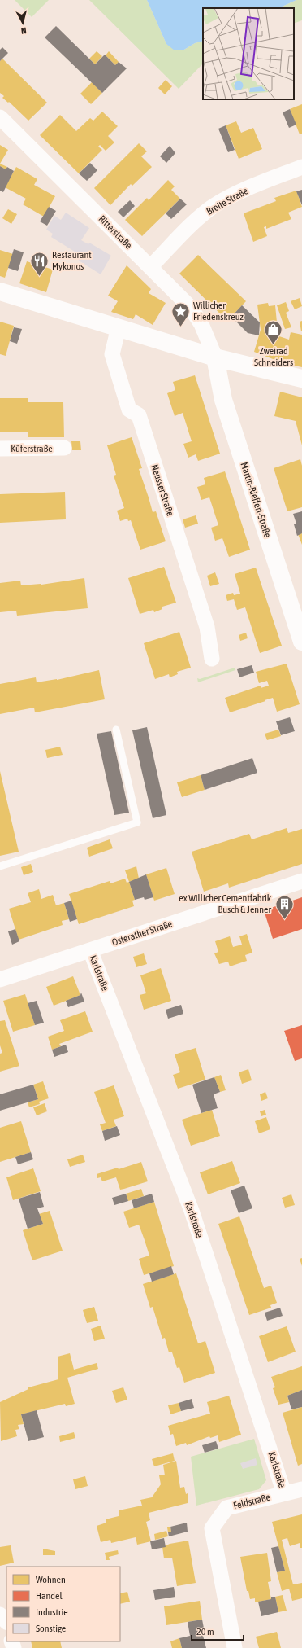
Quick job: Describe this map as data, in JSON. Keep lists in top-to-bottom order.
{
  "streets": {
    "street": [
      "Breite Straße",
      "Ritterstraße",
      "Küferstraße",
      "Neusser Straße",
      "Martin-Rieffert-Straße",
      "Osterather Straße",
      "Karlstraße",
      "Feldstraße"
    ]
  },
  "crossings": [
    ["Breite Straße", "Ritterstraße"],
    ["Ritterstraße", "Martin-Rieffert-Straße"],
    ["Osterather Straße", "Karlstraße"],
    ["Karlstraße", "Feldstraße"]
  ],
  "places": {
    "restaurant": ["Restaurant Mykonos"],
    "place": ["Willicher Friedenskreuz"],
    "shop": ["Zweirad Schneiders"],
    "building": ["ex Willicher Cementfabrik Busch & Jenner"]
  },
  "legend": [
    "Wohnen",
    "Handel",
    "Industrie",
    "Sonstige"
  ],
  "scale_bar": "20 m",
  "north": "bottom"
}
